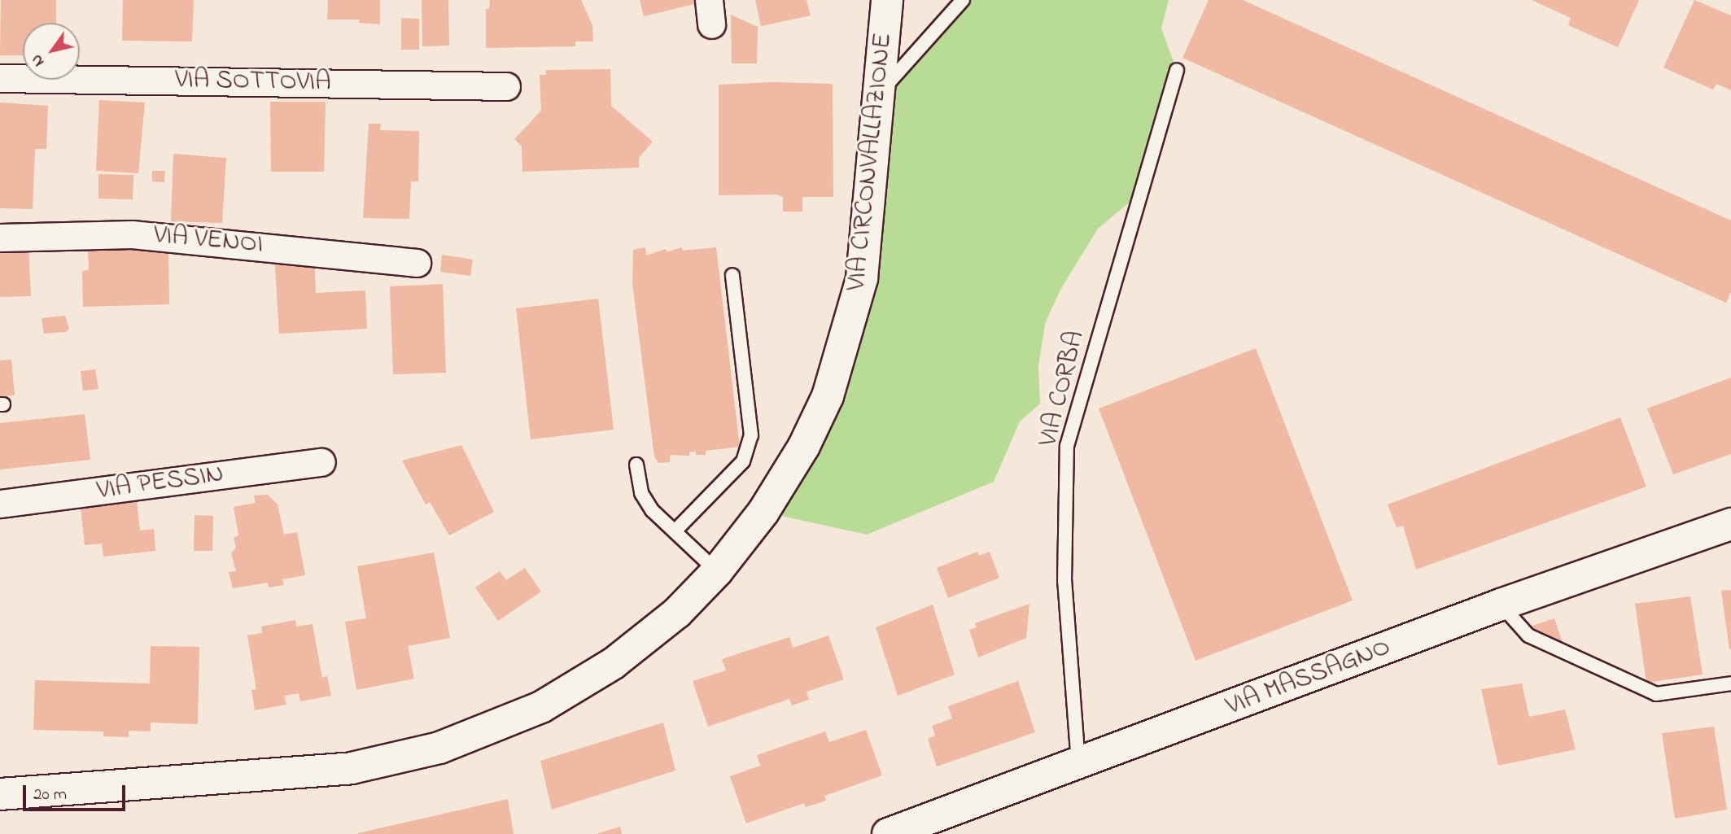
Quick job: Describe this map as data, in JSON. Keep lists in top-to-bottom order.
{
  "streets": {
    "main road": ["VIA CIRCONVALLAZIONE", "VIA MASSAGNO"],
    "street": ["VIA SOTTOVIA", "VIA VENOI", "VIA PESSIN"],
    "lane": ["VIA CORBA"]
  },
  "crossings": [
    ["VIA CORBA", "VIA MASSAGNO"]
  ],
  "scale_bar": "20 m",
  "north": "bottom left"
}
